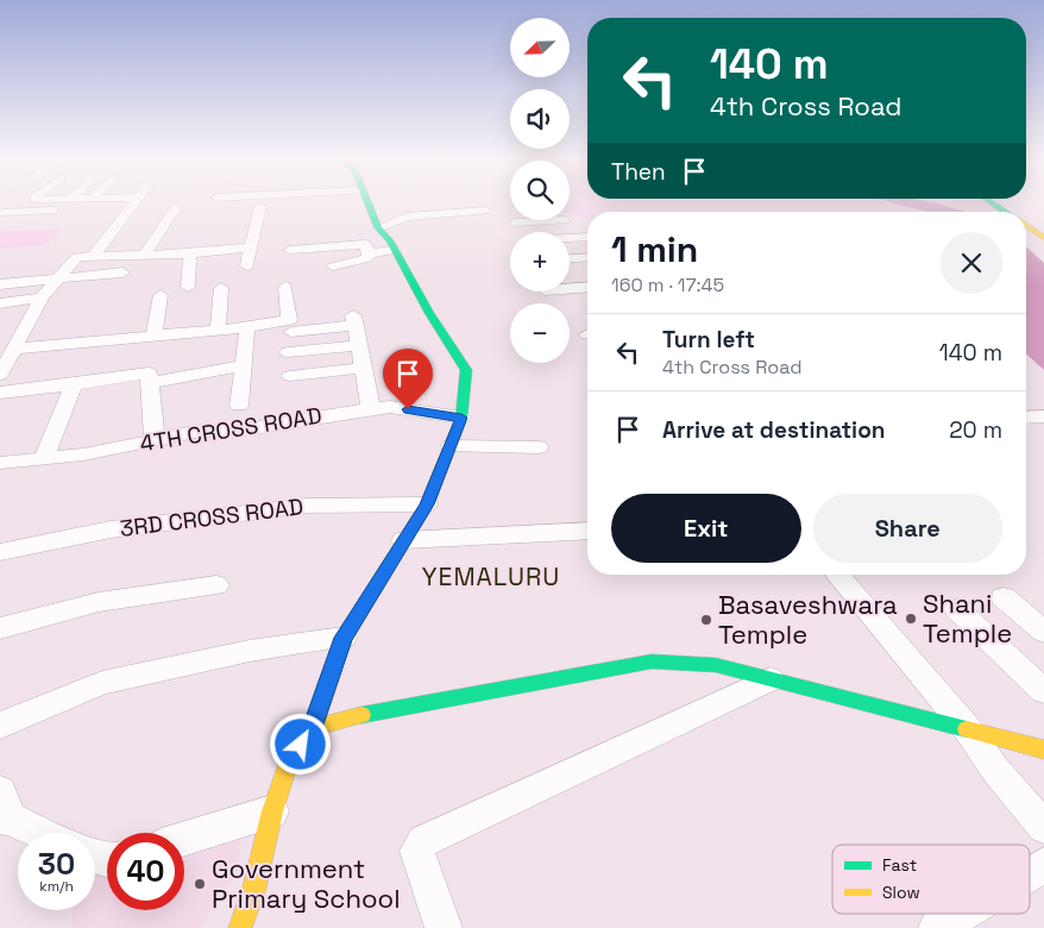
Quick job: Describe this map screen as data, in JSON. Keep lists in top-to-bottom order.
{
  "streets": {
    "street": ["4TH CROSS ROAD", "3RD CROSS ROAD"]
  },
  "districts": ["YEMALURU"],
  "places": ["Shani Temple", "Basaveshwara Temple", "Government Primary School"],
  "legend": ["Fast", "Slow"],
  "north": "bottom left",
  "page": {
    "map_buttons": ["+", "−"],
    "turn": ["140 m", "4th Cross Road"],
    "then": "Then",
    "heading": ["1 min", "160 m · 17:45"],
    "list": [
      {
        "name": "Turn left",
        "note": "4th Cross Road",
        "value": "140 m"
      },
      {
        "name": "Arrive at destination",
        "value": "20 m"
      }
    ],
    "buttons": ["Exit", "Share"],
    "speed": "30 km/h",
    "limit": "40"
  }
}
